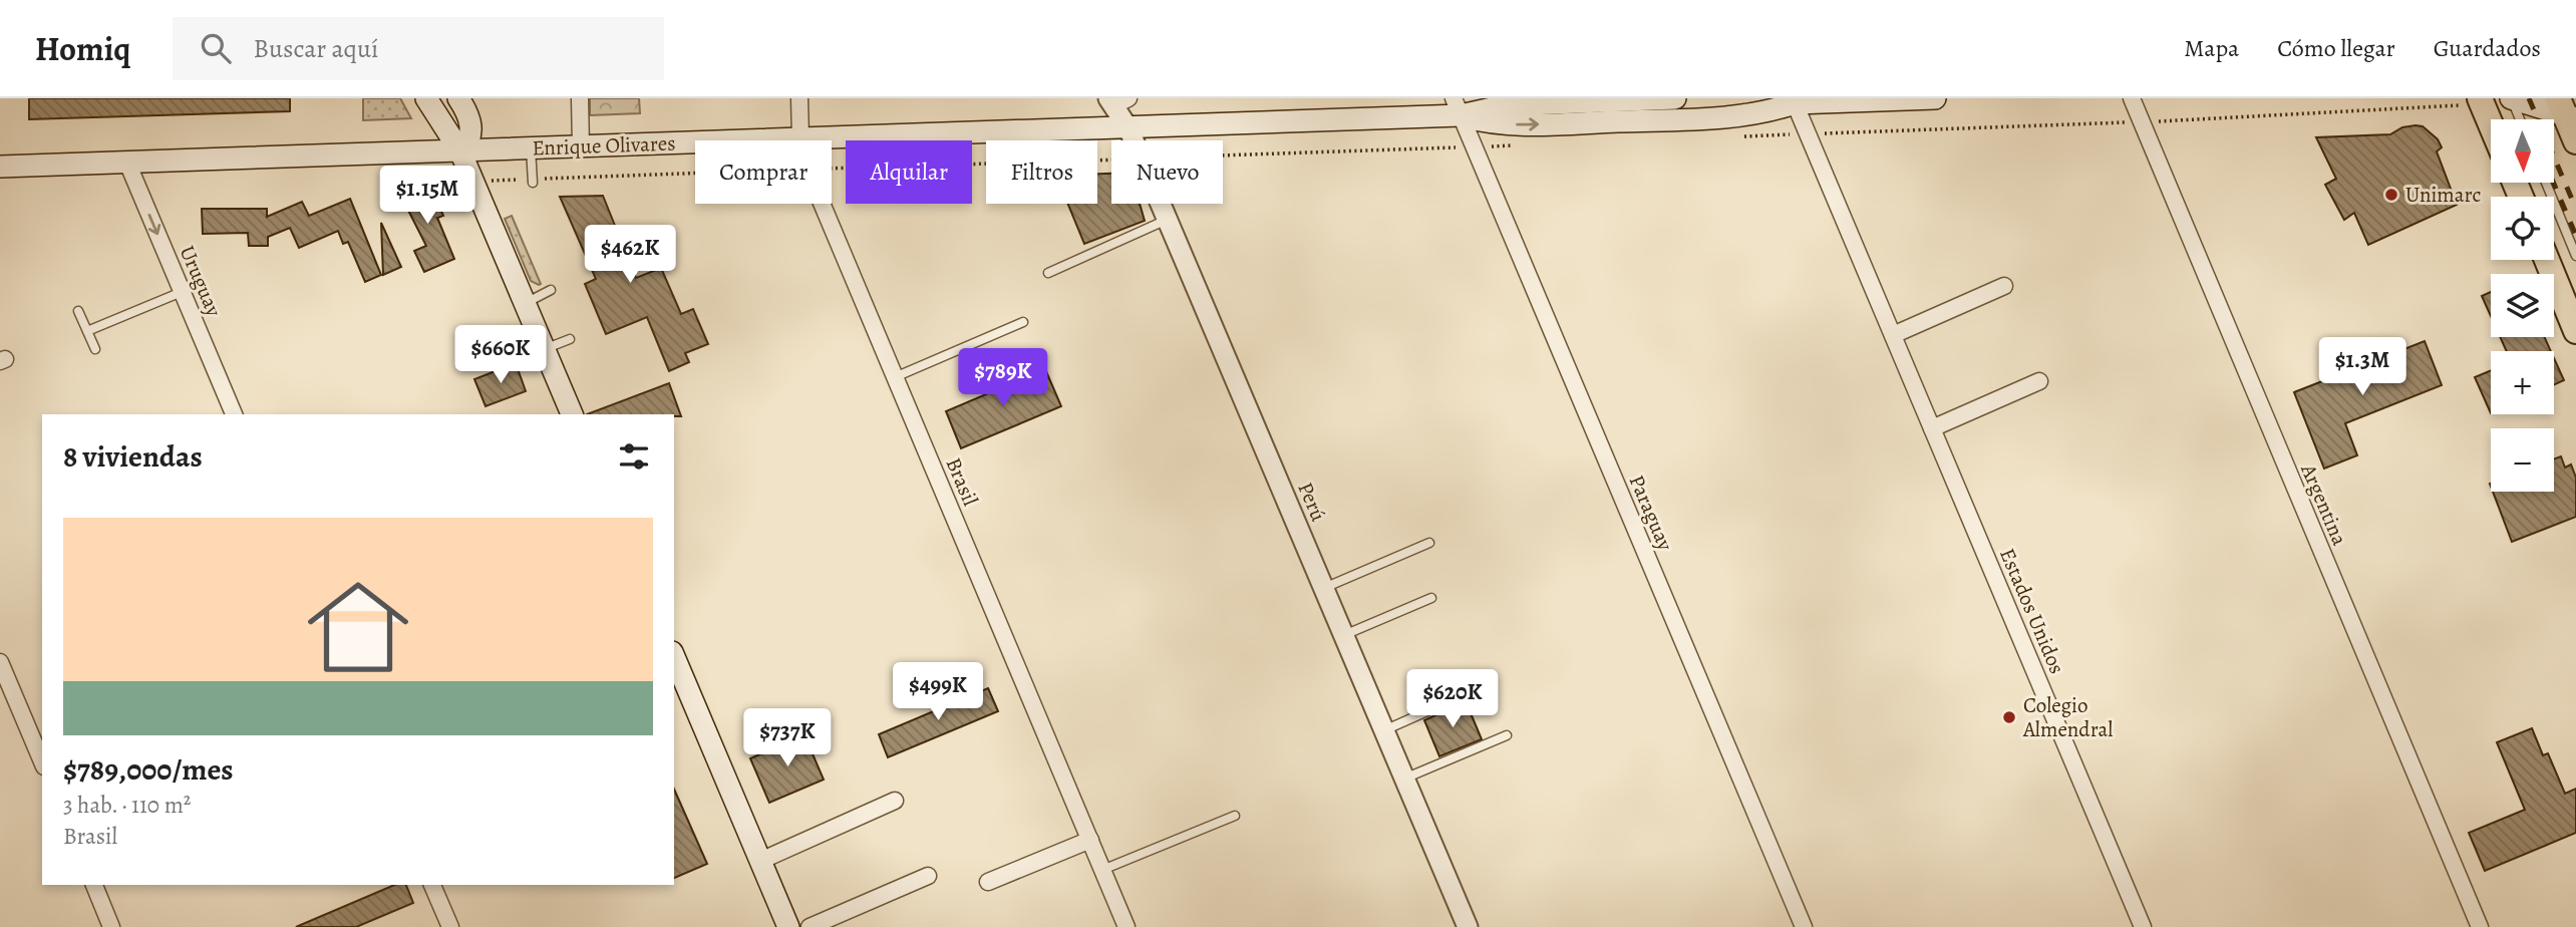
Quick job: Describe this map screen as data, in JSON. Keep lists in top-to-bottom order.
{
  "streets": {
    "main road": ["Enrique Olivares"],
    "street": [
      "Uruguay",
      "Brasil",
      "Perú",
      "Argentina",
      "Paraguay",
      "Estados Unidos"
    ]
  },
  "crossings": [
    ["Enrique Olivares", "Uruguay"],
    ["Enrique Olivares", "Brasil"],
    ["Enrique Olivares", "Perú"],
    ["Enrique Olivares", "Paraguay"],
    ["Enrique Olivares", "Estados Unidos"]
  ],
  "one_way": ["Uruguay"],
  "places": ["Unimarc", "Colegio Almendral"],
  "north": "bottom",
  "page": {
    "header": "Homiq",
    "search": "Buscar aquí",
    "nav": ["Mapa", "Cómo llegar", "Guardados"],
    "map_buttons": ["+", "−"],
    "chip": [
      "Comprar",
      "Alquilar",
      "Filtros",
      "Nuevo"
    ],
    "price": [
      "$1.15M",
      "$462K",
      "$660K",
      "$1.3M",
      "$789K",
      "$499K",
      "$620K",
      "$737K"
    ],
    "heading": "8 viviendas",
    "list": [
      {
        "name": "$789,000/mes",
        "note": "3 hab. · 110 m² · Brasil"
      }
    ]
  }
}
